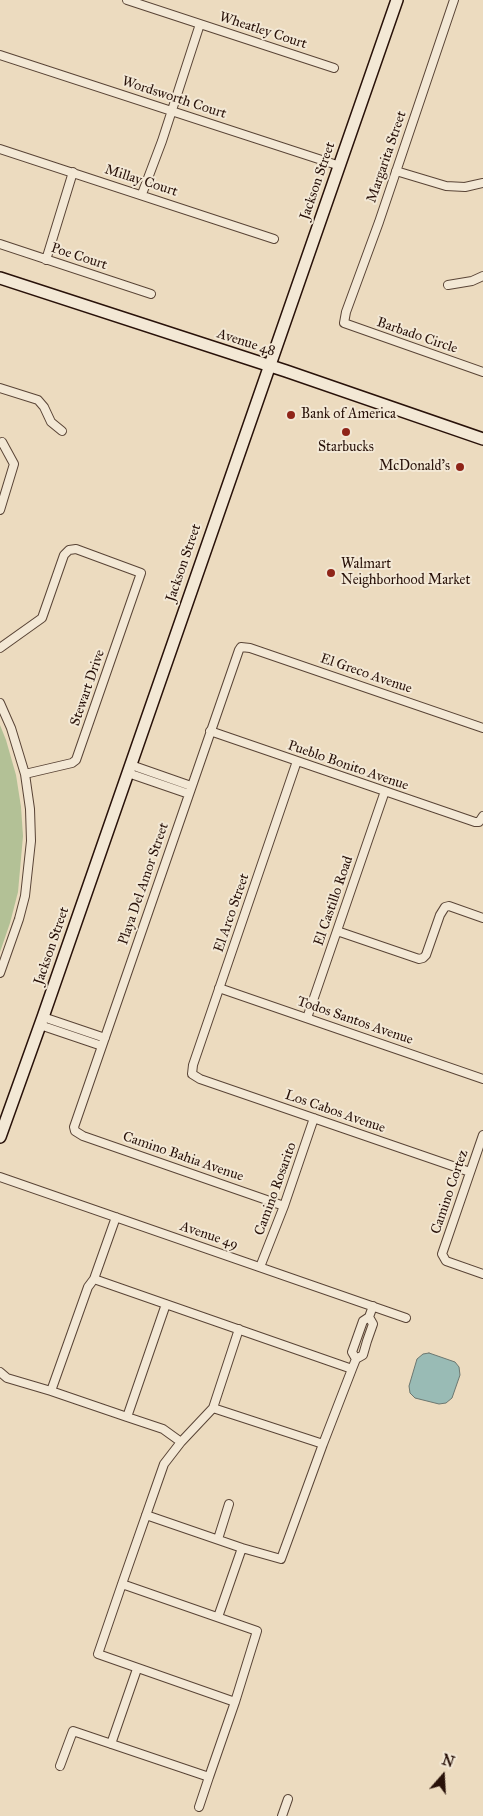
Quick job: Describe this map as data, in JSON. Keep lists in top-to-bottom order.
{
  "streets": {
    "main road": ["Jackson Street", "Avenue 48"],
    "street": [
      "Wheatley Court",
      "Wordsworth Court",
      "Margarita Street",
      "Millay Court",
      "Poe Court",
      "Barbado Circle",
      "El Greco Avenue",
      "Stewart Drive",
      "Pueblo Bonito Avenue",
      "Playa Del Amor Street",
      "El Castillo Road",
      "El Arco Street",
      "Todos Santos Avenue",
      "Los Cabos Avenue",
      "Camino Bahia Avenue",
      "Camino Rosarito",
      "Camino Cortez",
      "Avenue 49"
    ]
  },
  "crossings": [
    ["Wordsworth Court", "Jackson Street"],
    ["Margarita Street", "Barbado Circle"],
    ["Jackson Street", "Avenue 48"],
    ["El Greco Avenue", "Playa Del Amor Street"],
    ["Pueblo Bonito Avenue", "Playa Del Amor Street"],
    ["Pueblo Bonito Avenue", "El Castillo Road"],
    ["Pueblo Bonito Avenue", "El Arco Street"],
    ["Playa Del Amor Street", "Camino Bahia Avenue"],
    ["El Castillo Road", "Todos Santos Avenue"],
    ["El Arco Street", "Todos Santos Avenue"],
    ["El Arco Street", "Los Cabos Avenue"],
    ["Los Cabos Avenue", "Camino Rosarito"],
    ["Los Cabos Avenue", "Camino Cortez"],
    ["Camino Bahia Avenue", "Camino Rosarito"],
    ["Camino Rosarito", "Avenue 49"]
  ],
  "places": [
    "Bank of America",
    "Starbucks",
    "McDonald's",
    "Walmart Neighborhood Market"
  ],
  "north": "top"
}
